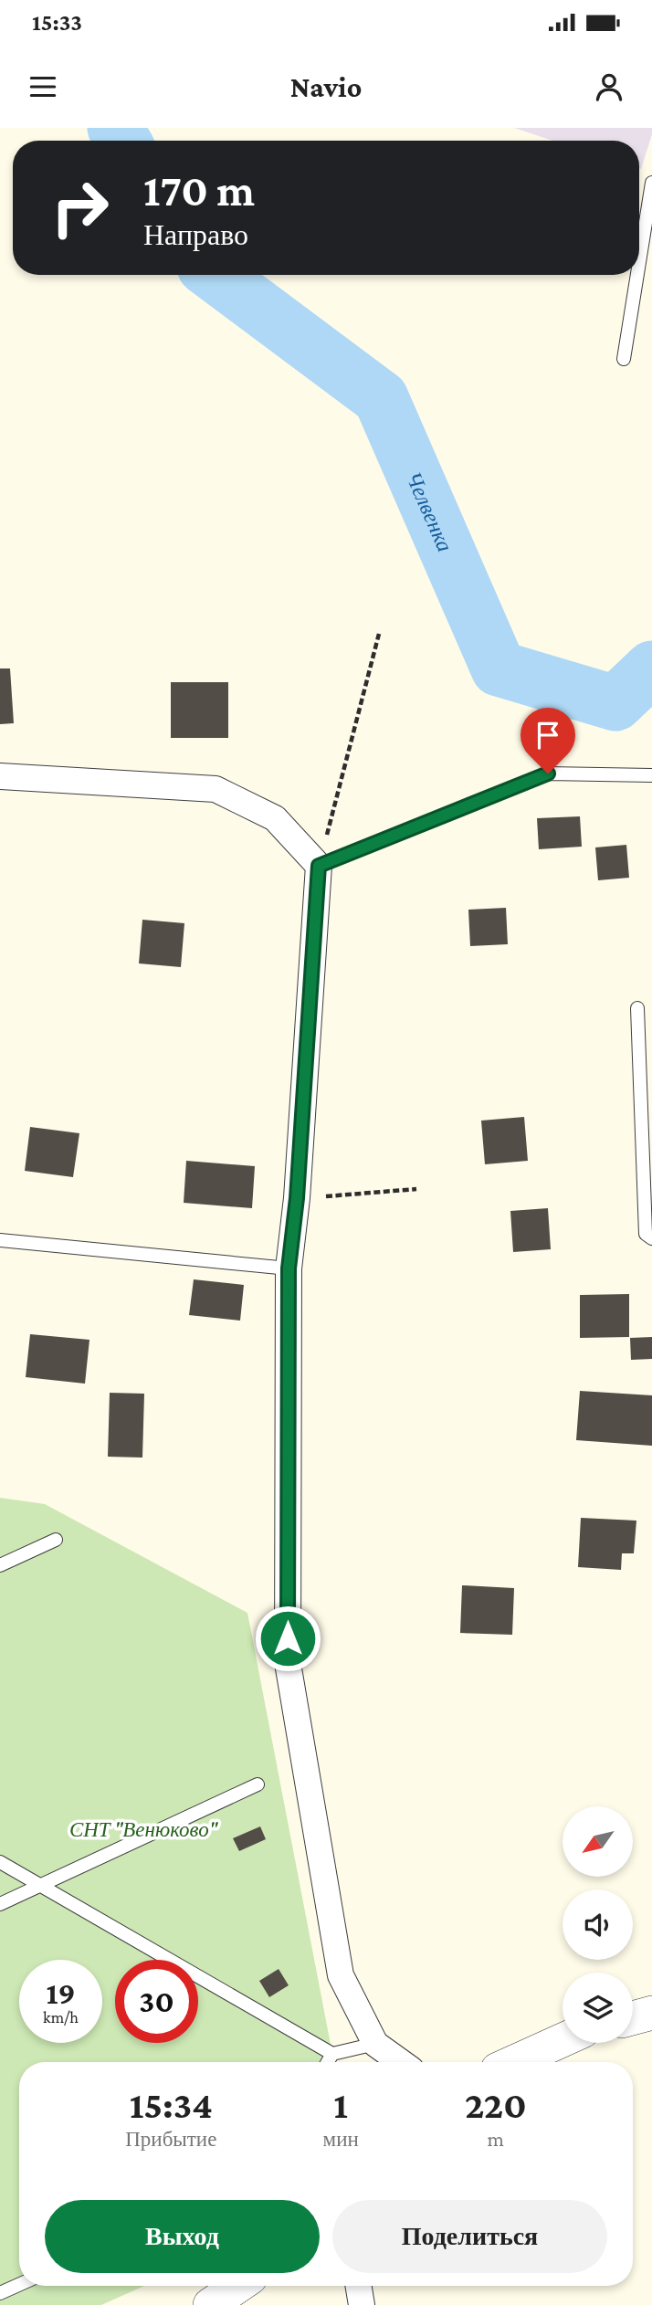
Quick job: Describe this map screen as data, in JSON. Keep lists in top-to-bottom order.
{
  "water": ["Челвенка"],
  "parks": ["СНТ \"Венюково\""],
  "north": "bottom left",
  "page": {
    "status": "15:33",
    "header": "Navio",
    "turn": ["170 m", "Направо"],
    "speed": "19 km/h",
    "limit": "30",
    "eta": [
      "15:34",
      "Прибытие",
      "1",
      "мин",
      "220",
      "m"
    ],
    "buttons": ["Выход", "Поделиться"]
  }
}
